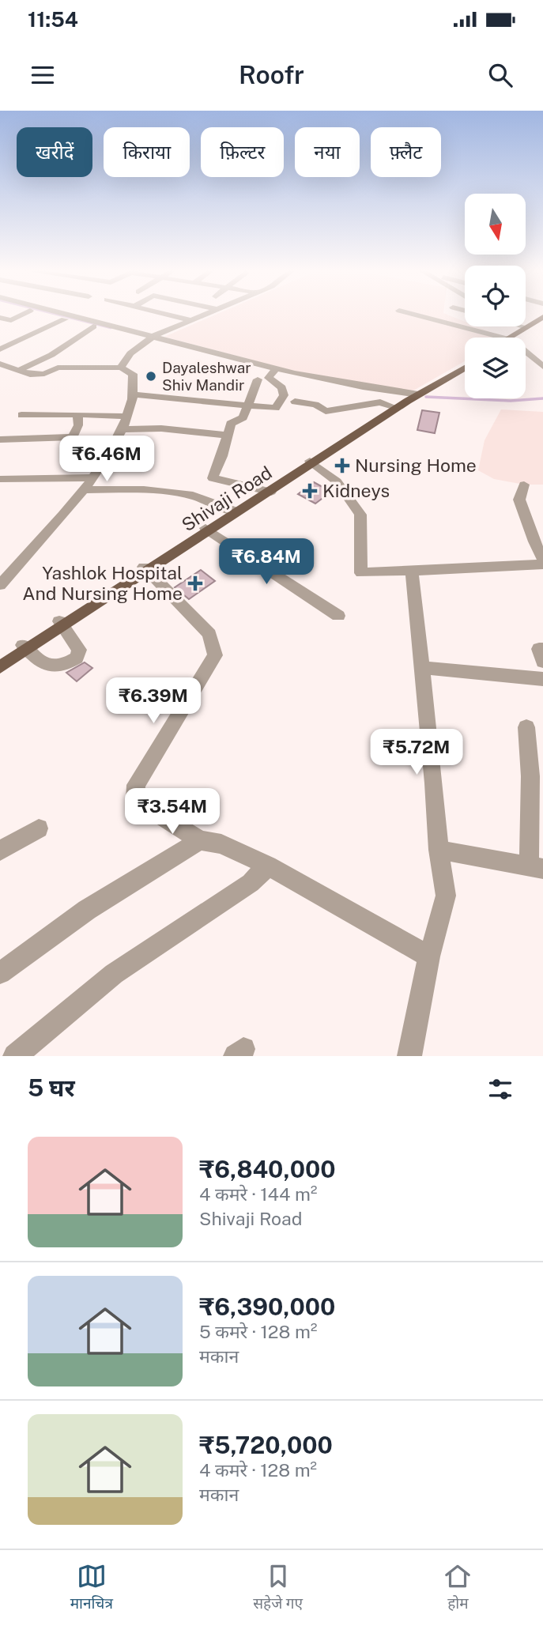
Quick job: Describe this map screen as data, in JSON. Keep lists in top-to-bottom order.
{
  "streets": {
    "main road": ["Shivaji Road"]
  },
  "places": {
    "other": ["Dayaleshwar Shiv Mandir"],
    "health": ["Nursing Home", "Kidneys", "Yashlok Hospital And Nursing Home"]
  },
  "north": "bottom",
  "page": {
    "status": "11:54",
    "header": "Roofr",
    "chip": [
      "खरीदें",
      "किराया",
      "फ़िल्टर",
      "नया",
      "फ़्लैट"
    ],
    "price": [
      "₹6.46M",
      "₹6.84M",
      "₹6.39M",
      "₹5.72M",
      "₹3.54M"
    ],
    "heading": "5 घर",
    "list": [
      {
        "name": "₹6,840,000",
        "note": "4 कमरे · 144 m² · Shivaji Road"
      },
      {
        "name": "₹6,390,000",
        "note": "5 कमरे · 128 m² · मकान"
      },
      {
        "name": "₹5,720,000",
        "note": "4 कमरे · 128 m² · मकान"
      }
    ],
    "tabs": ["मानचित्र", "सहेजे गए", "होम"]
  }
}
